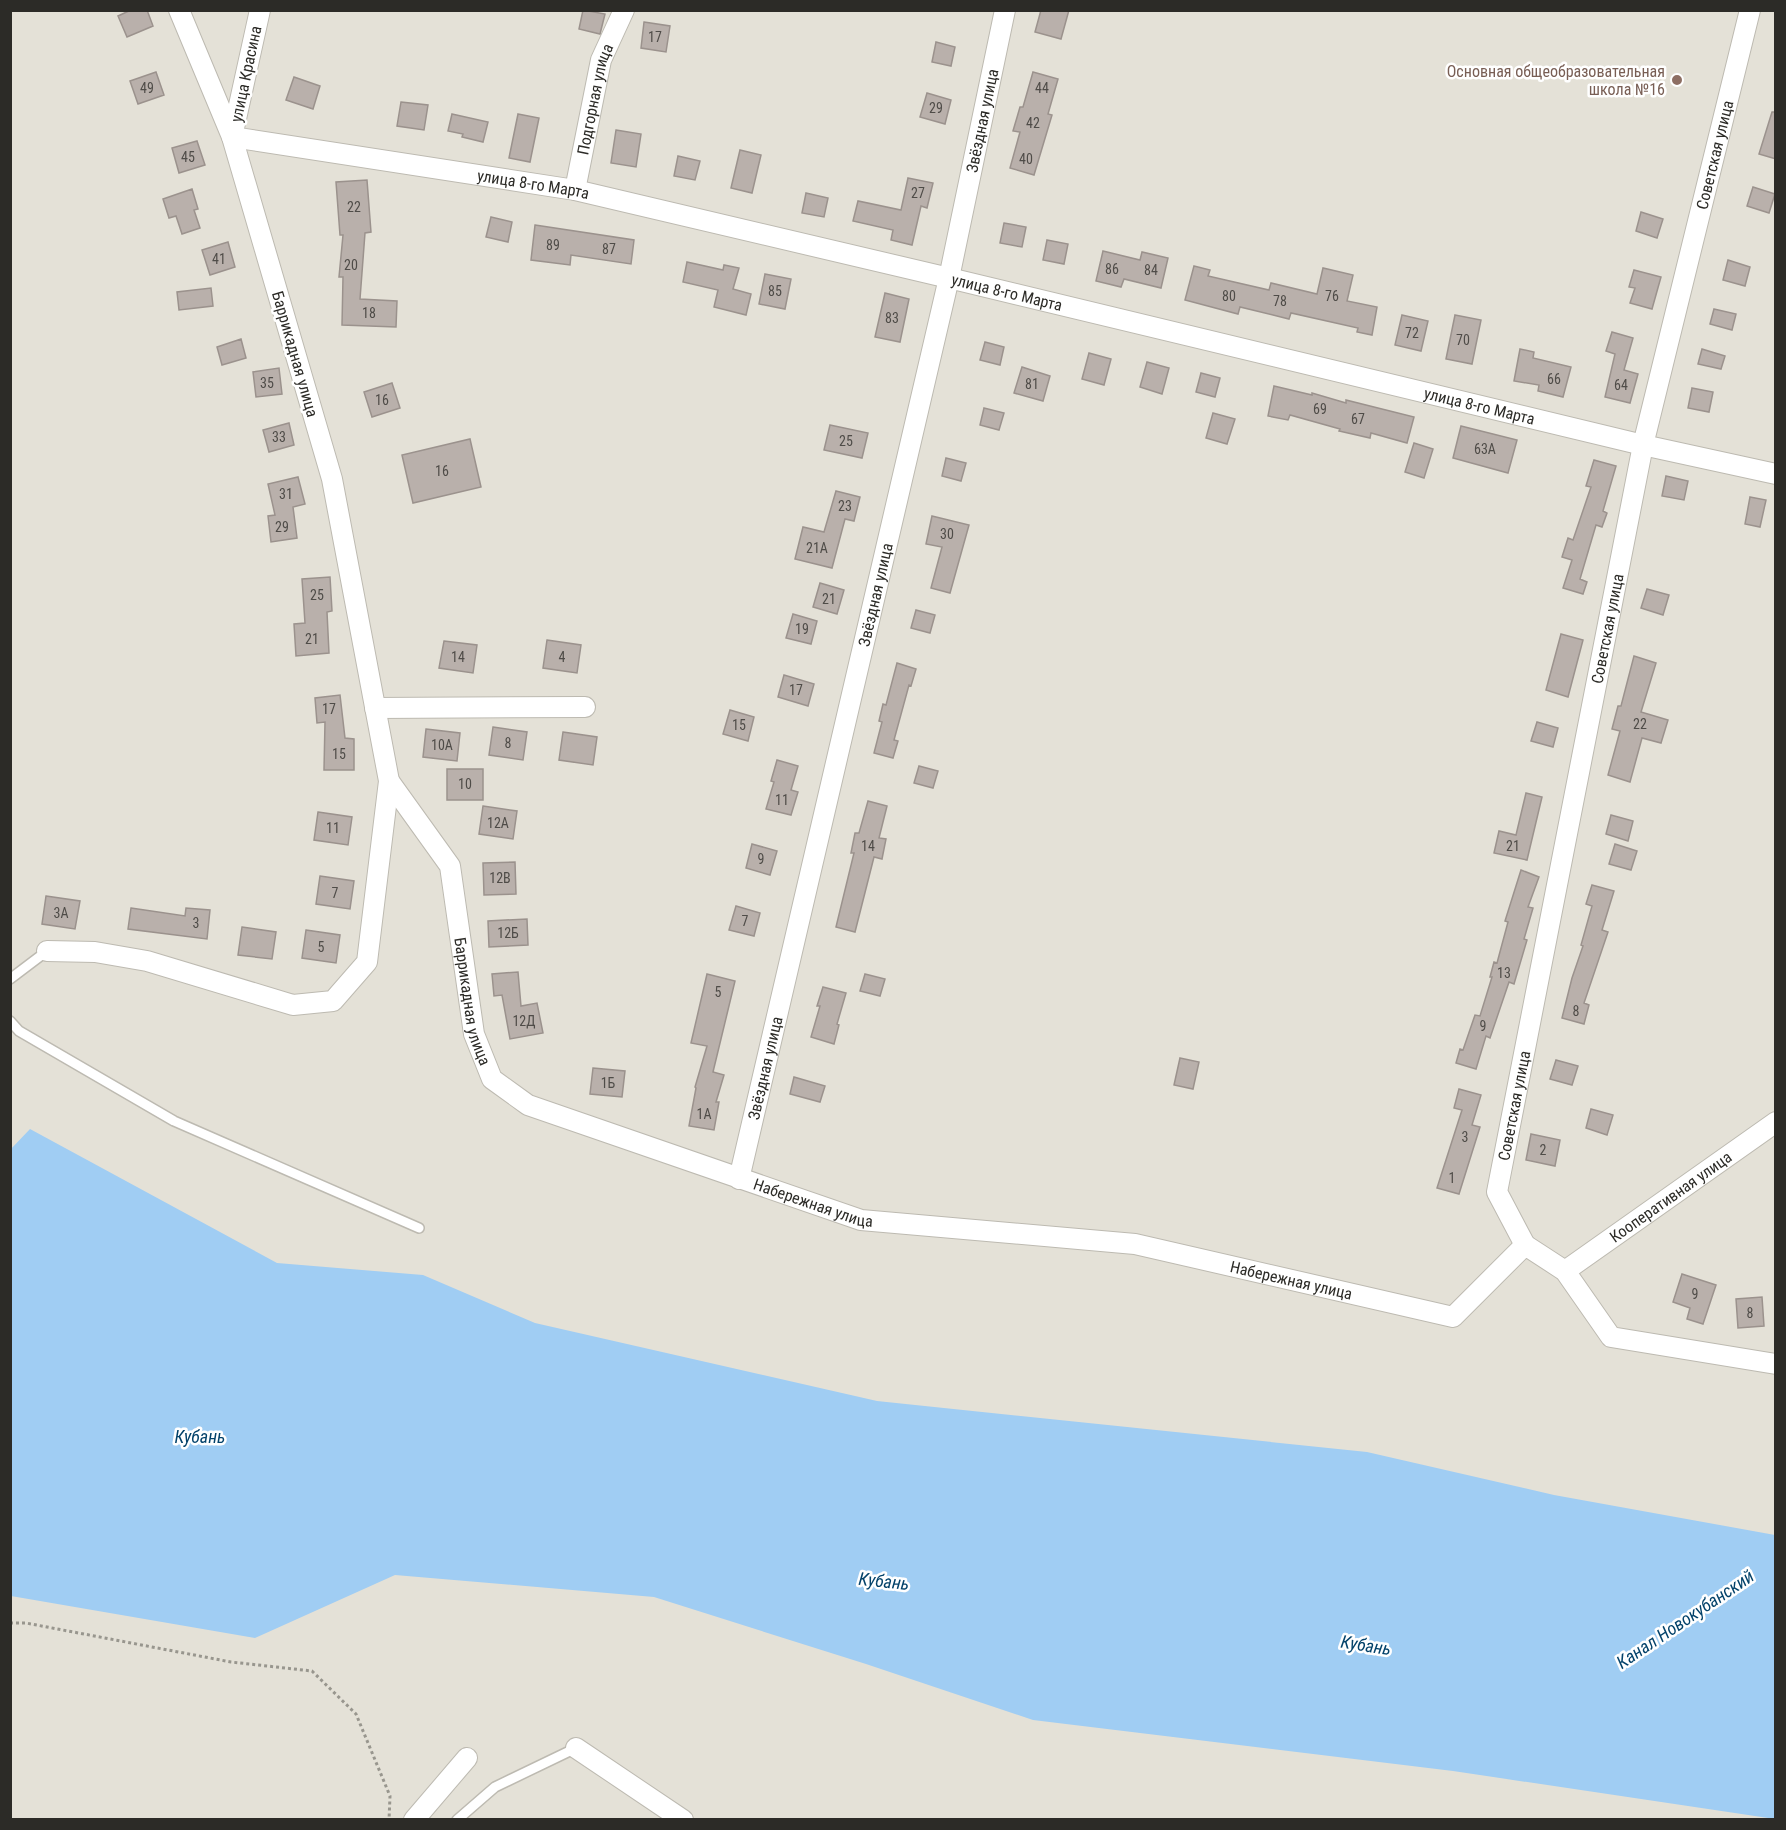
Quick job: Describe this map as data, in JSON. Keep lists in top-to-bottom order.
{
  "streets": {
    "street": [
      "улица Красина",
      "Подгорная улица",
      "Звёздная улица",
      "Советская улица",
      "улица 8-го Марта",
      "Баррикадная улица",
      "Кооперативная улица",
      "Набережная улица"
    ]
  },
  "crossings": [
    ["улица Красина", "улица 8-го Марта"],
    ["улица Красина", "Баррикадная улица"],
    ["Подгорная улица", "улица 8-го Марта"],
    ["Звёздная улица", "улица 8-го Марта"],
    ["Звёздная улица", "Баррикадная улица"],
    ["Звёздная улица", "Набережная улица"],
    ["Советская улица", "улица 8-го Марта"],
    ["Советская улица", "Набережная улица"],
    ["улица 8-го Марта", "Баррикадная улица"],
    ["Баррикадная улица", "Набережная улица"]
  ],
  "water": ["Кубань", "Канал Новокубанский"],
  "places": ["Основная общеобразовательная школа №16"],
  "house_numbers": [
    "17",
    "49",
    "44",
    "29",
    "42",
    "45",
    "40",
    "27",
    "22",
    "89",
    "87",
    "41",
    "20",
    "86",
    "84",
    "85",
    "80",
    "76",
    "78",
    "18",
    "83",
    "72",
    "70",
    "66",
    "35",
    "81",
    "64",
    "16",
    "69",
    "67",
    "33",
    "25",
    "63А",
    "16",
    "31",
    "23",
    "29",
    "30",
    "21А",
    "25",
    "21",
    "19",
    "21",
    "14",
    "4",
    "17",
    "17",
    "22",
    "15",
    "8",
    "10А",
    "15",
    "10",
    "11",
    "12А",
    "11",
    "14",
    "21",
    "9",
    "12В",
    "7",
    "3А",
    "7",
    "3",
    "12Б",
    "5",
    "13",
    "5",
    "8",
    "12Д",
    "9",
    "1Б",
    "1А",
    "3",
    "2",
    "1",
    "9",
    "8"
  ]
}
